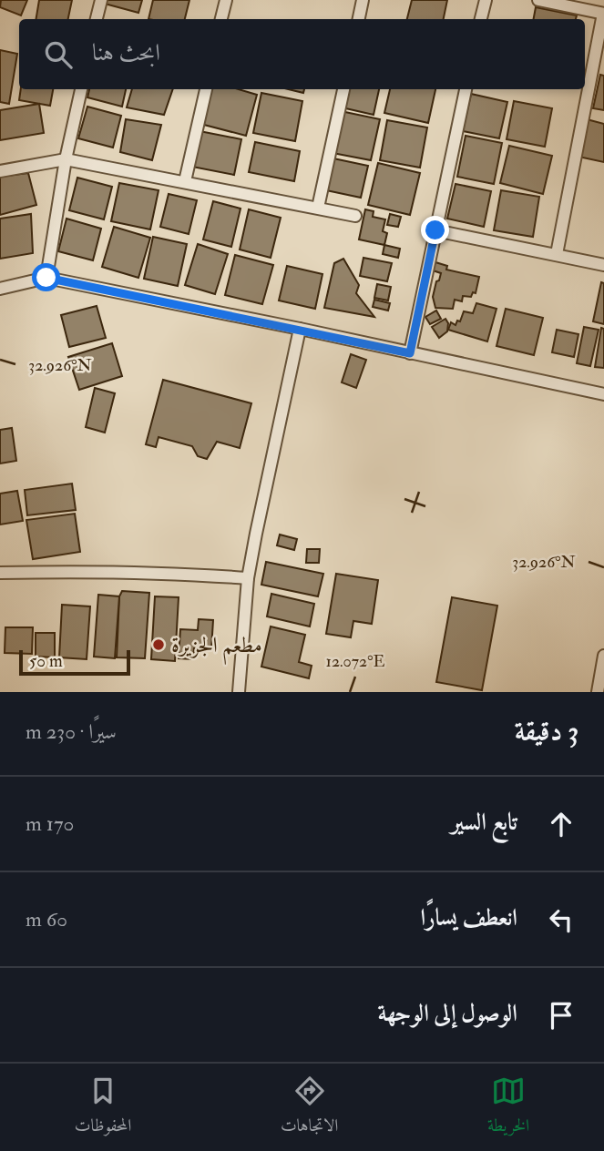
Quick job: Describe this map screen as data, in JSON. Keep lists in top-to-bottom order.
{
  "places": ["مطعم الجزيرة"],
  "scale_bar": "50 m",
  "page": {
    "search": "ابحث هنا",
    "scale": "50 m",
    "heading": ["3 دقيقة", "سيرًا · 230 m"],
    "list": [
      ["تابع السير", "170 m"],
      ["انعطف يسارًا", "60 m"],
      "الوصول إلى الوجهة"
    ],
    "nav": ["الخريطة", "الاتجاهات", "المحفوظات"]
  },
  "coordinates": ["32.926°N", "12.072°E"]
}
